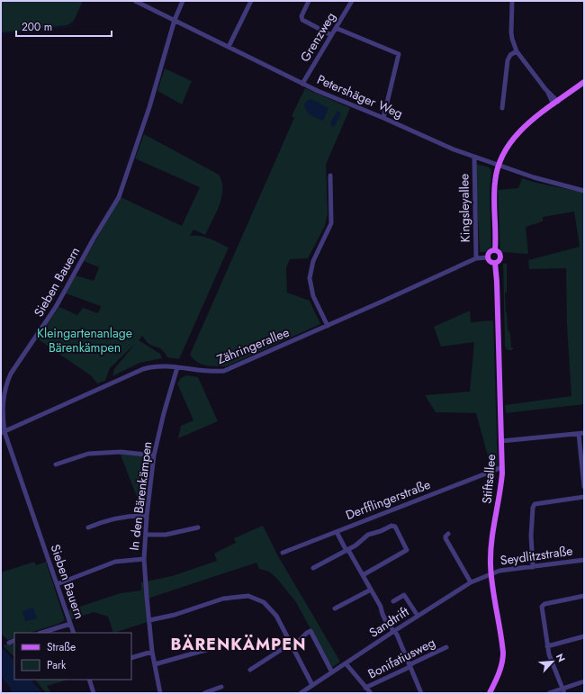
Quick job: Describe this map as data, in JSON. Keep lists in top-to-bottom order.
{
  "streets": {
    "main road": ["Stiftsallee"],
    "street": [
      "Grenzweg",
      "Petershäger Weg",
      "Kingsleyallee",
      "Sieben Bauern",
      "Zähringerallee",
      "In den Bärenkämpen",
      "Derfflingerstraße",
      "Seydlitzstraße",
      "Sandtrift",
      "Bonifatiusweg"
    ]
  },
  "crossings": [
    ["Grenzweg", "Petershäger Weg"],
    ["Petershäger Weg", "Kingsleyallee"],
    ["Petershäger Weg", "Sieben Bauern"],
    ["Kingsleyallee", "Zähringerallee"],
    ["Sieben Bauern", "Zähringerallee"],
    ["Zähringerallee", "Stiftsallee"],
    ["Zähringerallee", "In den Bärenkämpen"],
    ["Stiftsallee", "Derfflingerstraße"],
    ["Stiftsallee", "Seydlitzstraße"],
    ["Stiftsallee", "Sandtrift"],
    ["Seydlitzstraße", "Sandtrift"]
  ],
  "districts": ["BÄRENKÄMPEN"],
  "parks": ["Kleingartenanlage Bärenkämpen"],
  "legend": ["Straße", "Park"],
  "scale_bar": "200 m",
  "north": "top right"
}
